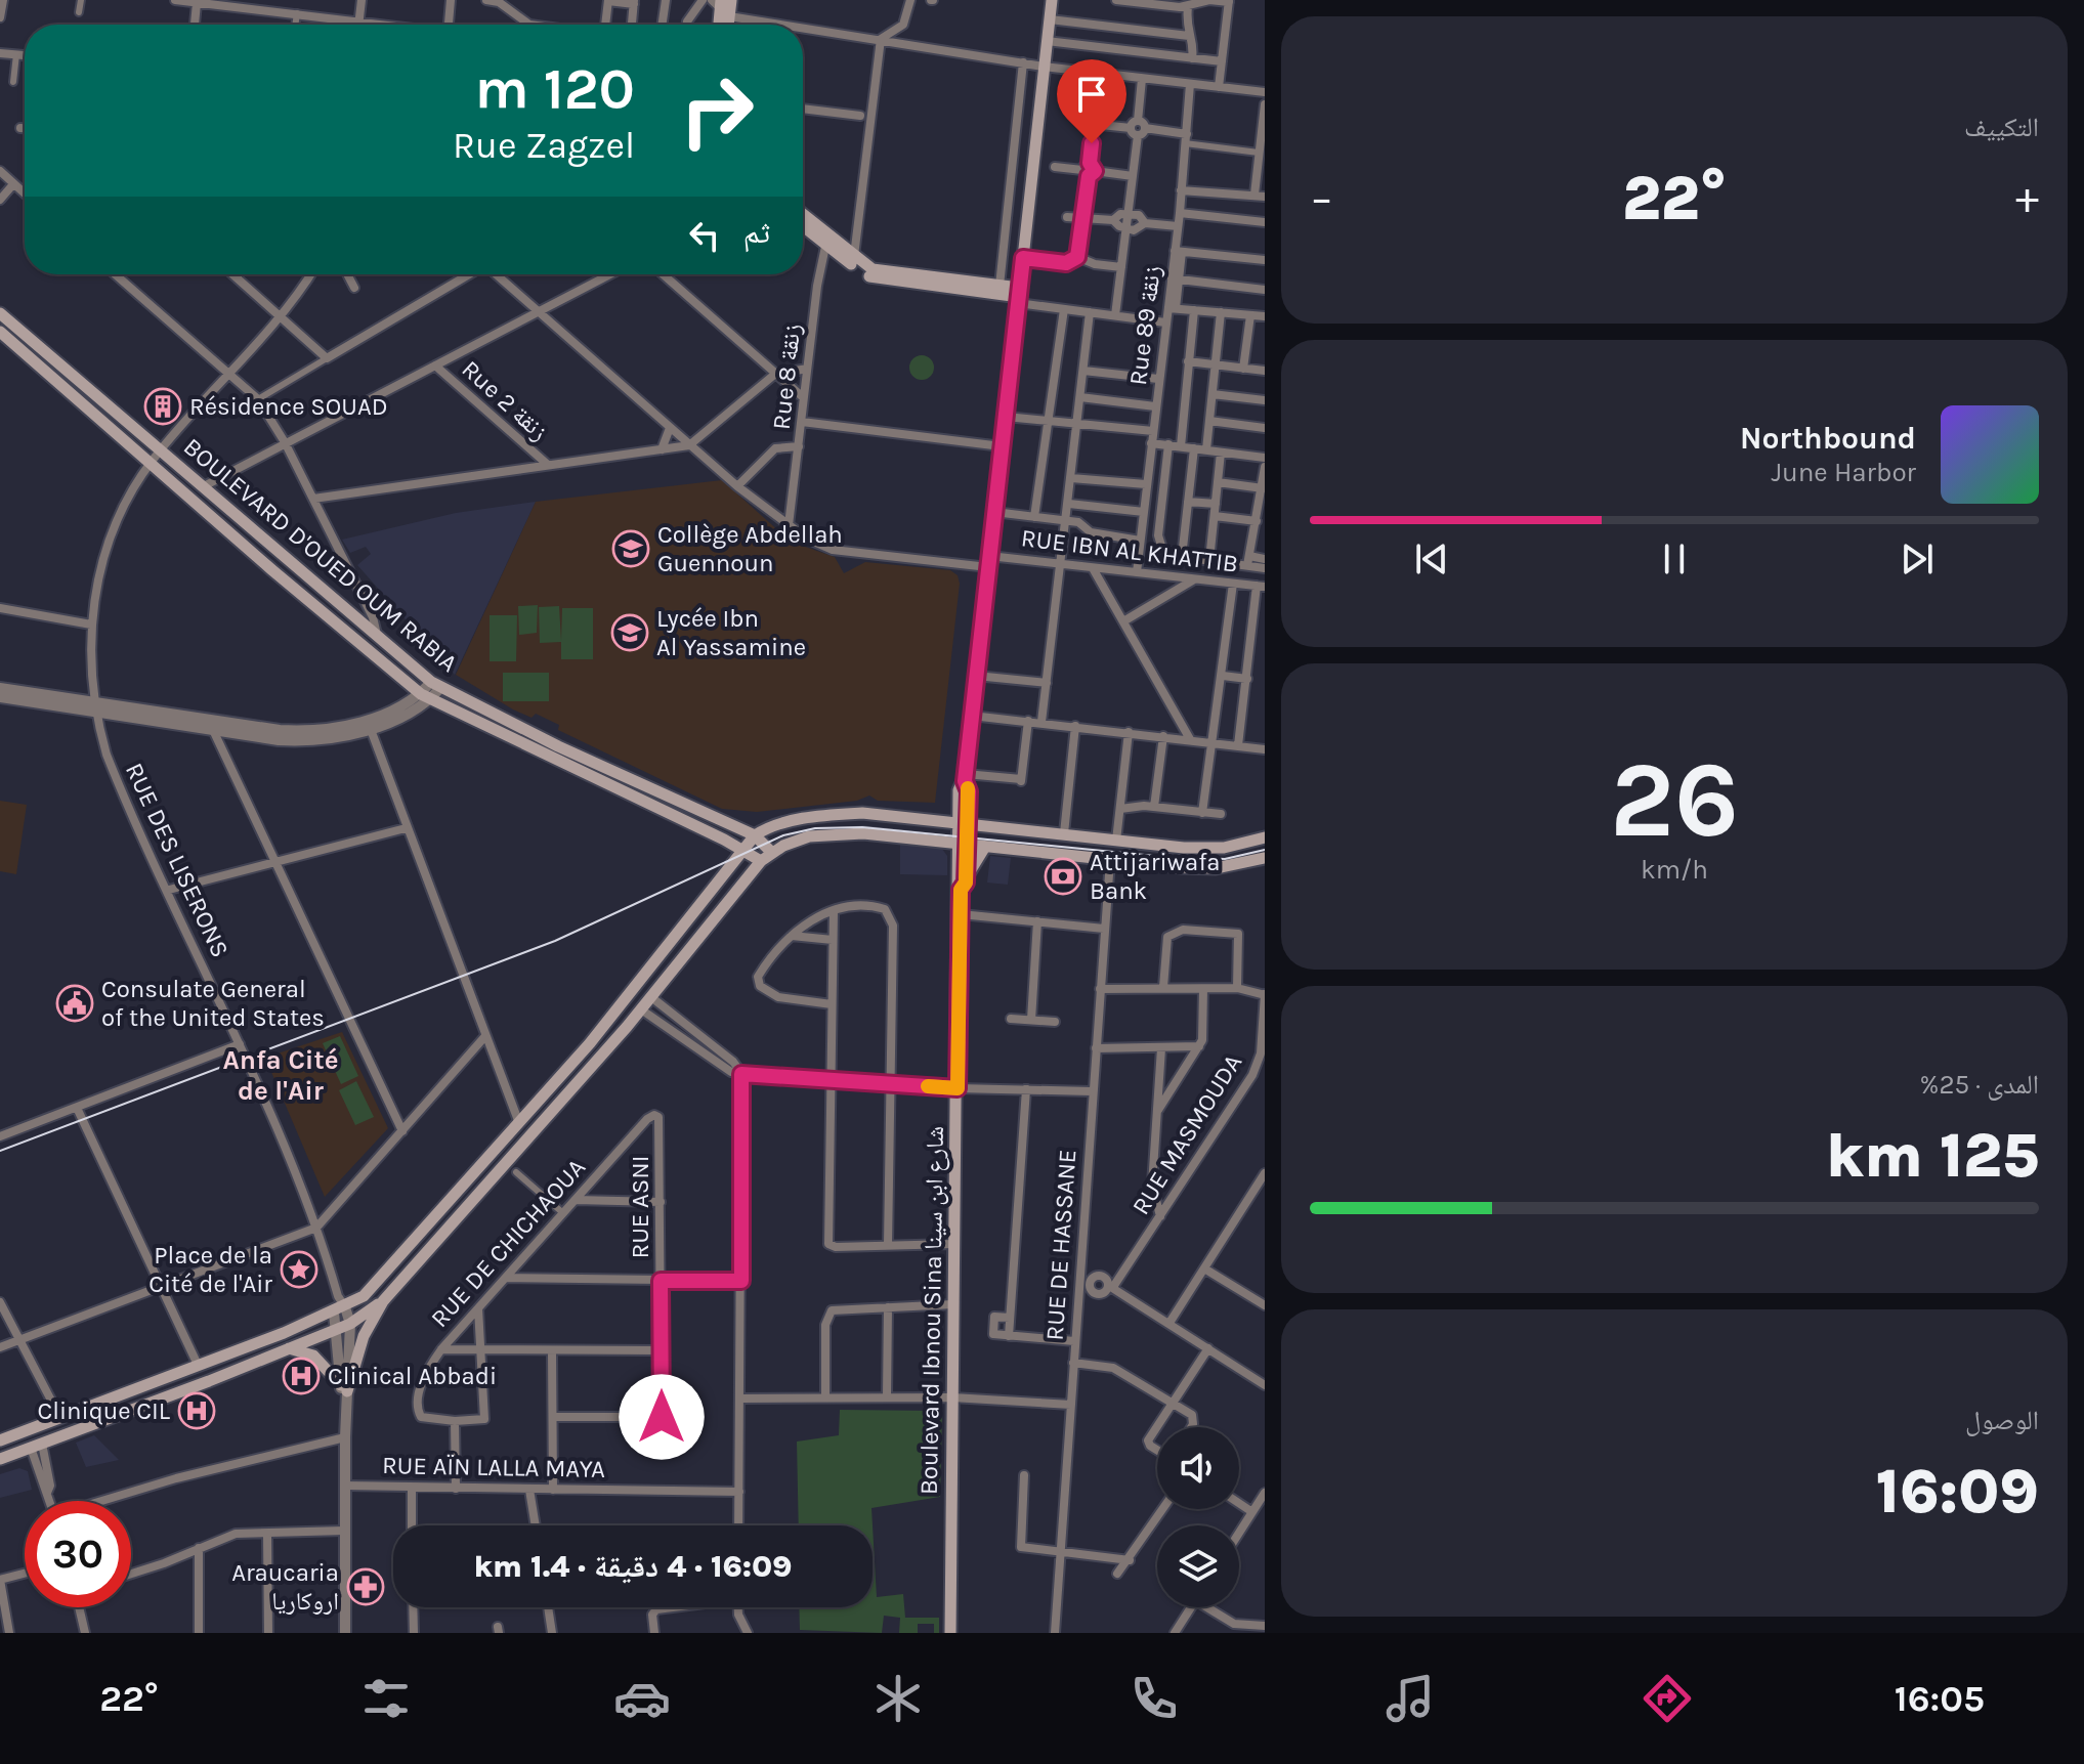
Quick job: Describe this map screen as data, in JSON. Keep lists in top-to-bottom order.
{
  "streets": {
    "main road": ["BOULEVARD D'OUED OUM RABIA", "Boulevard Ibnou Sina شارع ابن سينا"],
    "street": [
      "Rue 89 زنقة",
      "Rue 8 زنقة",
      "Rue 2 زنقة",
      "RUE IBN AL KHATTIB",
      "RUE DES LISERONS",
      "RUE MASMOUDA",
      "RUE ASNI",
      "RUE DE CHICHAOUA",
      "RUE DE HASSANE",
      "RUE AÏN LALLA MAYA"
    ]
  },
  "crossings": [
    ["Rue 89 زنقة", "RUE IBN AL KHATTIB"],
    ["Rue 8 زنقة", "RUE IBN AL KHATTIB"],
    ["RUE IBN AL KHATTIB", "Boulevard Ibnou Sina شارع ابن سينا"],
    ["BOULEVARD D'OUED OUM RABIA", "RUE DES LISERONS"],
    ["RUE ASNI", "RUE DE CHICHAOUA"]
  ],
  "districts": ["Anfa Cité de l'Air"],
  "places": {
    "building": ["Résidence SOUAD"],
    "school or university": ["Collège Abdellah Guennoun", "Lycée Ibn Al Yassamine"],
    "bank": ["Attijariwafa Bank"],
    "public building": ["Consulate General of the United States"],
    "place": ["Place de la Cité de l'Air"],
    "hospital": ["Clinical Abbadi", "Clinique CIL"],
    "pharmacy": ["Araucaria اروكاريا"]
  },
  "page": {
    "tile": [
      "التكييف",
      ["26", "km/h"],
      ["المدى · 25%", "125 km"],
      ["الوصول", "16:09"]
    ],
    "turn": ["120 m", "Rue Zagzel"],
    "heat": ["−", "22°", "+"],
    "then": "ثم",
    "song": ["Northbound", "June Harbor"],
    "limit": "30",
    "trip": "16:09 · 4 دقيقة · 1.4 km",
    "tabs": ["16:05", "22°"]
  }
}
